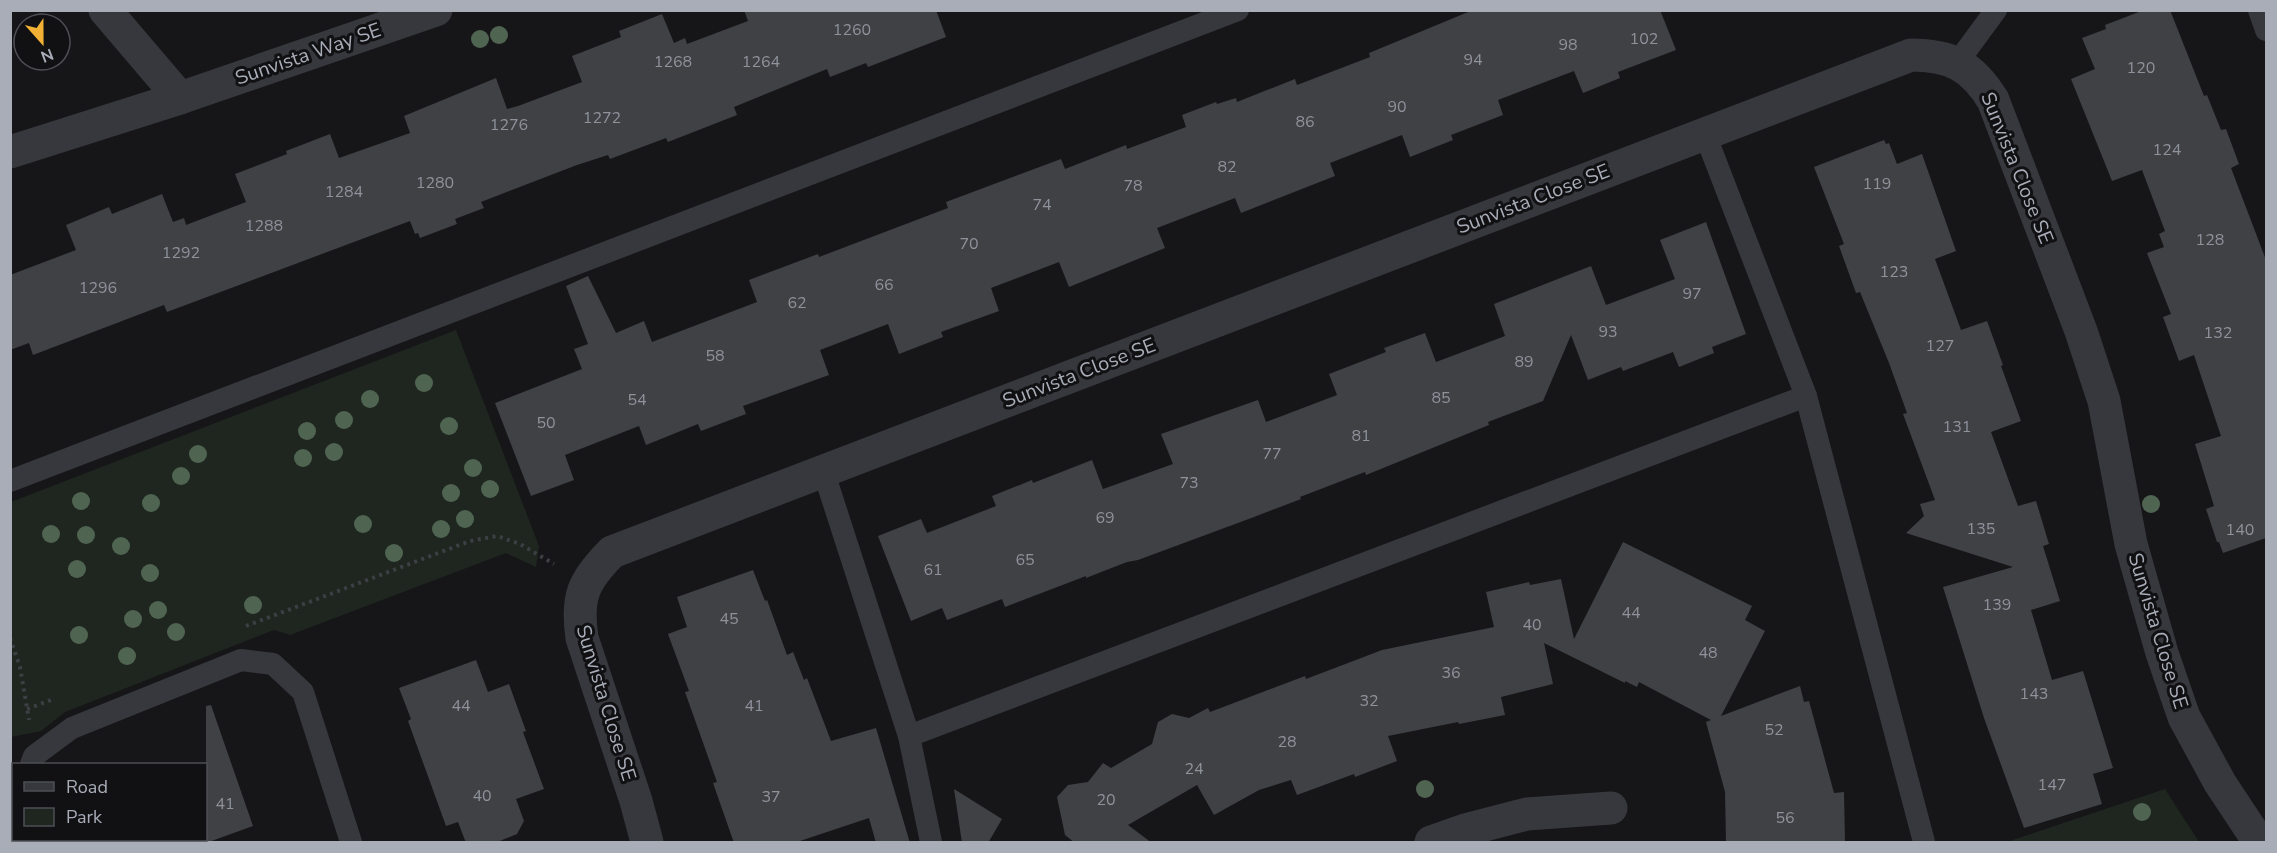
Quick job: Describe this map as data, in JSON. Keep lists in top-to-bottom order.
{
  "streets": {
    "street": ["Sunvista Way SE", "Sunvista Close SE"]
  },
  "house_numbers": [
    "1260",
    "102",
    "98",
    "94",
    "1268",
    "1264",
    "120",
    "90",
    "1272",
    "86",
    "1276",
    "124",
    "82",
    "1280",
    "119",
    "78",
    "1284",
    "74",
    "1288",
    "128",
    "70",
    "1292",
    "123",
    "66",
    "1296",
    "97",
    "62",
    "93",
    "132",
    "127",
    "58",
    "89",
    "85",
    "54",
    "50",
    "131",
    "81",
    "77",
    "73",
    "69",
    "135",
    "140",
    "65",
    "61",
    "139",
    "44",
    "45",
    "40",
    "48",
    "36",
    "143",
    "32",
    "44",
    "41",
    "52",
    "28",
    "24",
    "147",
    "40",
    "37",
    "20",
    "41",
    "56"
  ],
  "legend": ["Road", "Park"],
  "north": "bottom"
}
